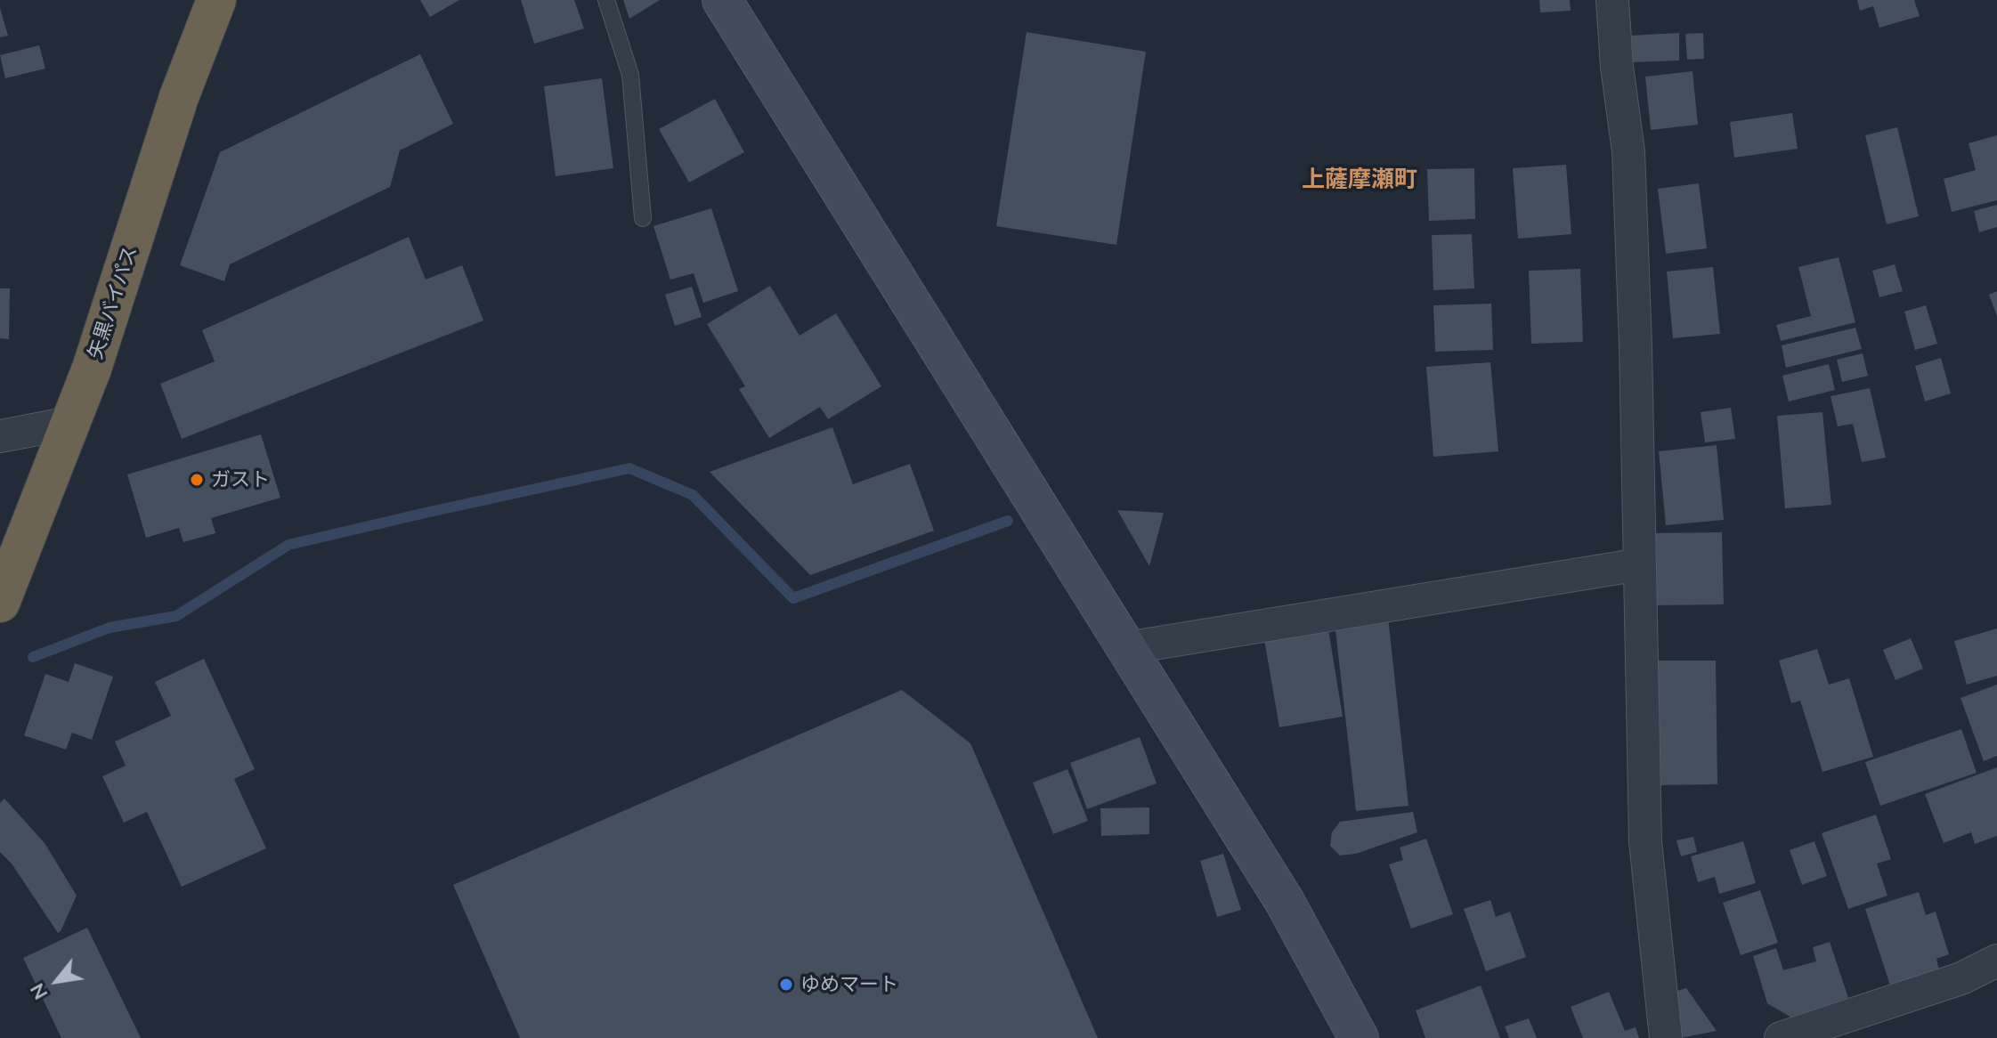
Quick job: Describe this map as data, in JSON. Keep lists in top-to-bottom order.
{
  "streets": {
    "highway": ["矢黒バイパス"]
  },
  "districts": ["上薩摩瀬町"],
  "places": ["ガスト", "ゆめマート"],
  "north": "bottom left"
}
